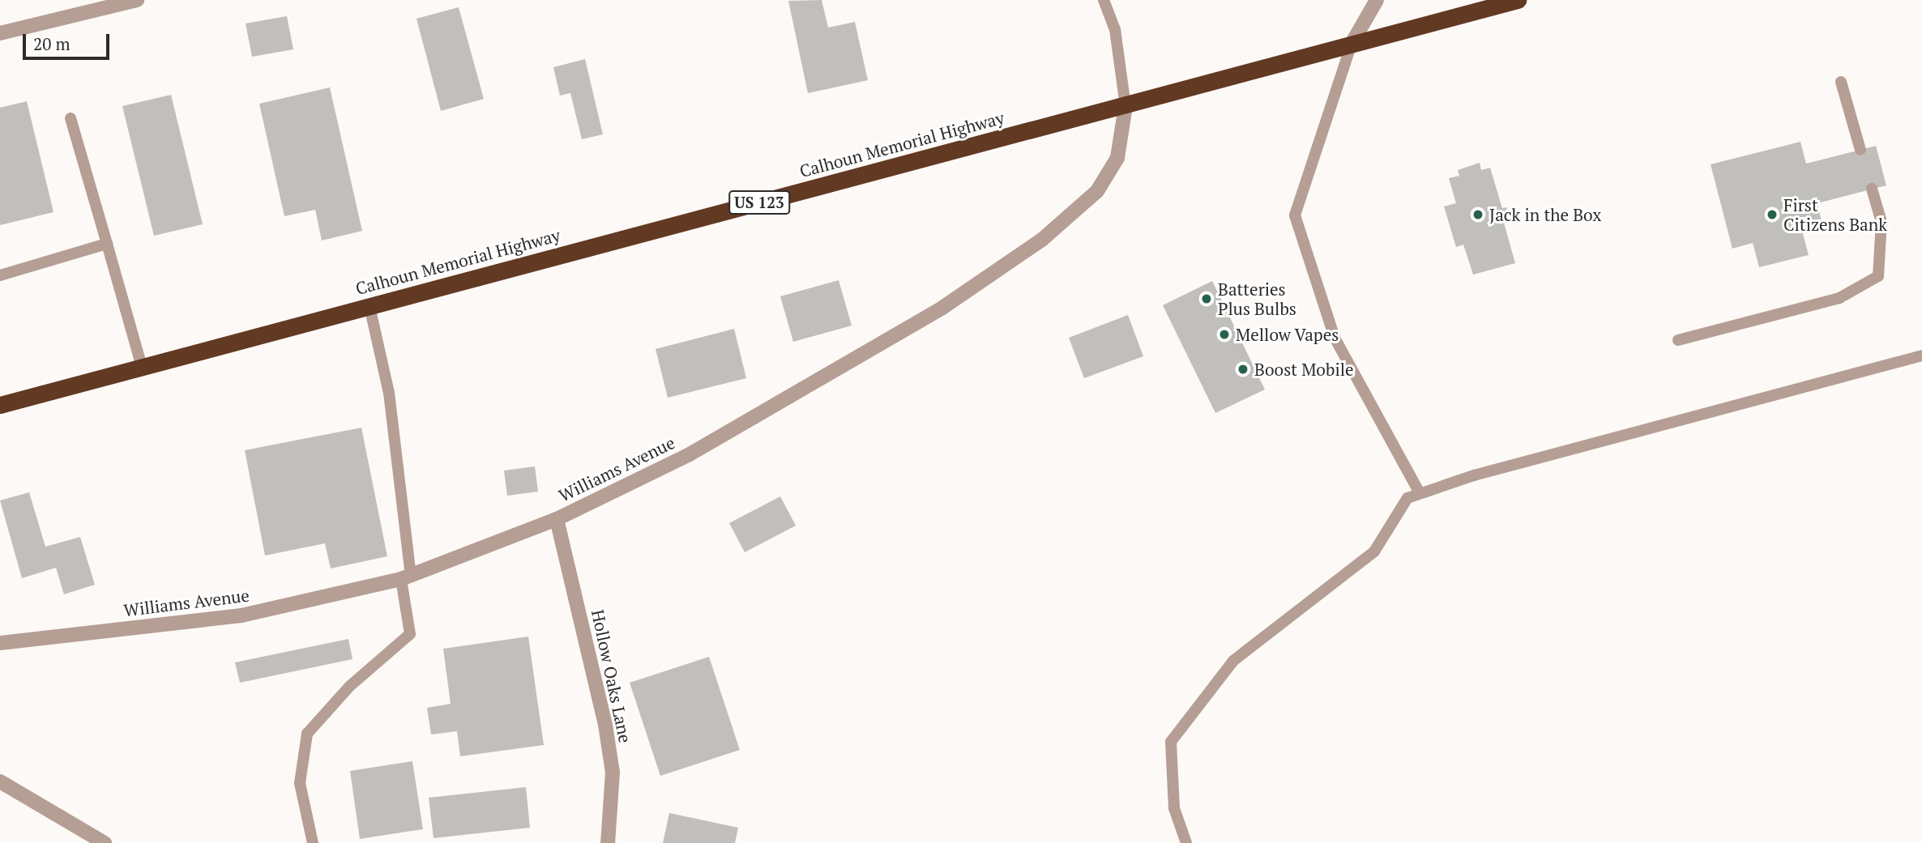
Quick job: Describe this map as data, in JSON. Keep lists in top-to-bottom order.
{
  "streets": {
    "highway": ["Calhoun Memorial Highway", "US 123"],
    "street": ["Williams Avenue", "Hollow Oaks Lane"]
  },
  "crossings": [
    ["Calhoun Memorial Highway", "Williams Avenue"],
    ["Williams Avenue", "Hollow Oaks Lane"]
  ],
  "places": [
    "Jack in the Box",
    "First Citizens Bank",
    "Batteries Plus Bulbs",
    "Mellow Vapes",
    "Boost Mobile"
  ],
  "scale_bar": "20 m"
}
